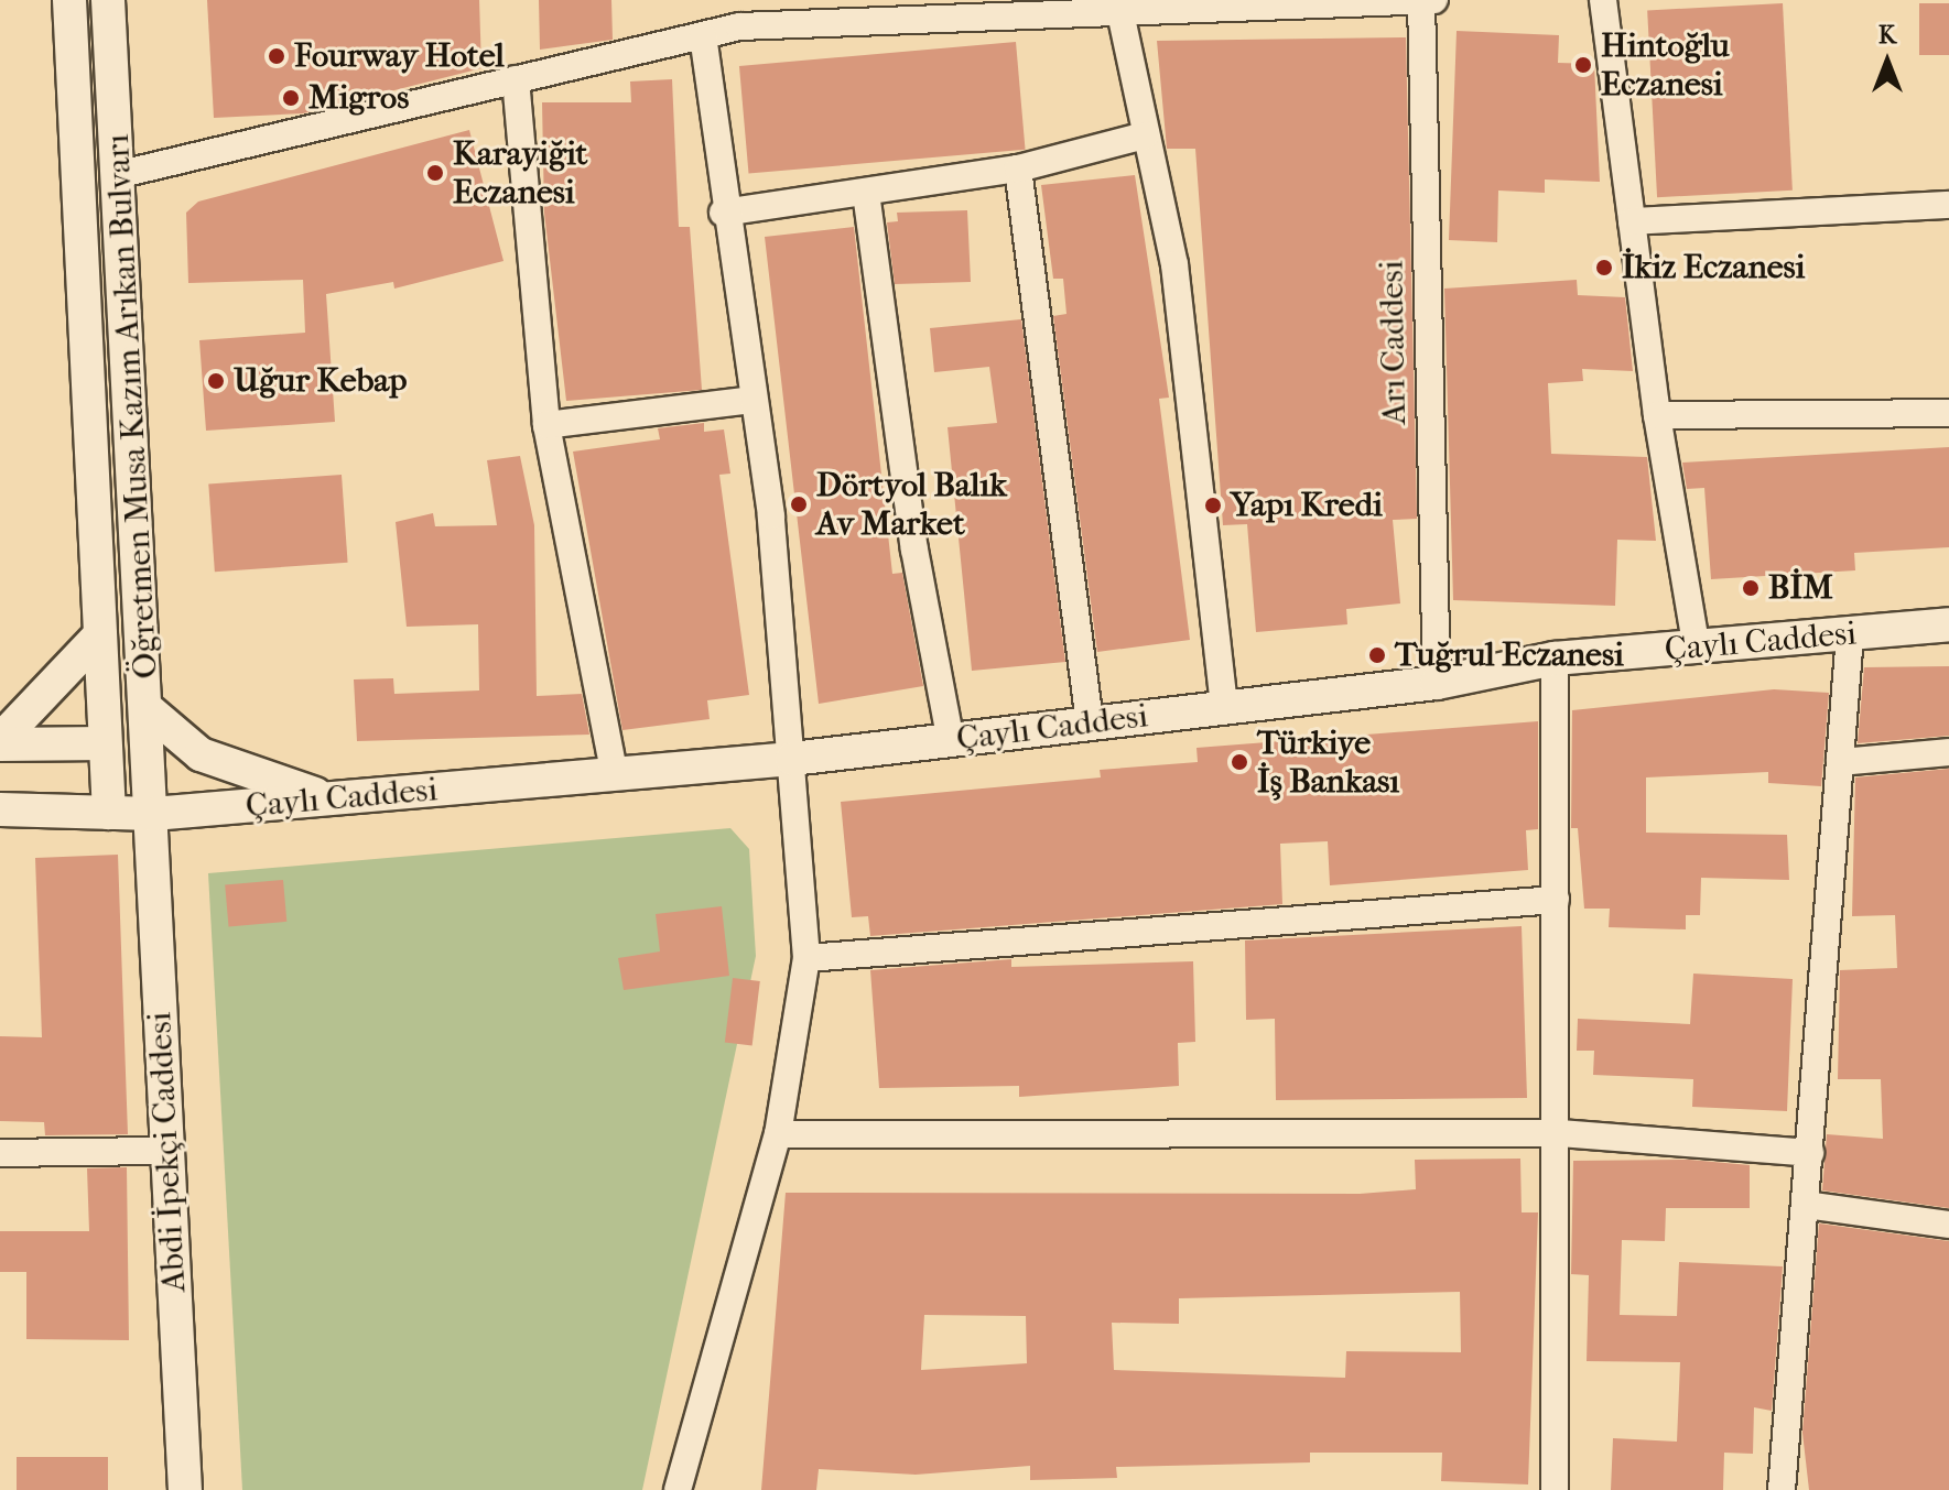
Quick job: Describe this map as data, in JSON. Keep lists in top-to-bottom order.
{
  "streets": {
    "street": [
      "Arı Caddesi",
      "Öğretmen Musa Kazım Arıkan Bulvarı",
      "Çaylı Caddesi",
      "Abdi İpekçi Caddesi"
    ]
  },
  "crossings": [
    ["Arı Caddesi", "Çaylı Caddesi"],
    ["Öğretmen Musa Kazım Arıkan Bulvarı", "Çaylı Caddesi"],
    ["Öğretmen Musa Kazım Arıkan Bulvarı", "Abdi İpekçi Caddesi"],
    ["Çaylı Caddesi", "Abdi İpekçi Caddesi"]
  ],
  "places": [
    "Fourway Hotel",
    "Hintoğlu Eczanesi",
    "Migros",
    "Karayiğit Eczanesi",
    "İkiz Eczanesi",
    "Uğur Kebap",
    "Dörtyol Balık Av Market",
    "Yapı Kredi",
    "BİM",
    "Tuğrul Eczanesi",
    "Türkiye İş Bankası"
  ],
  "north": "top"
}
